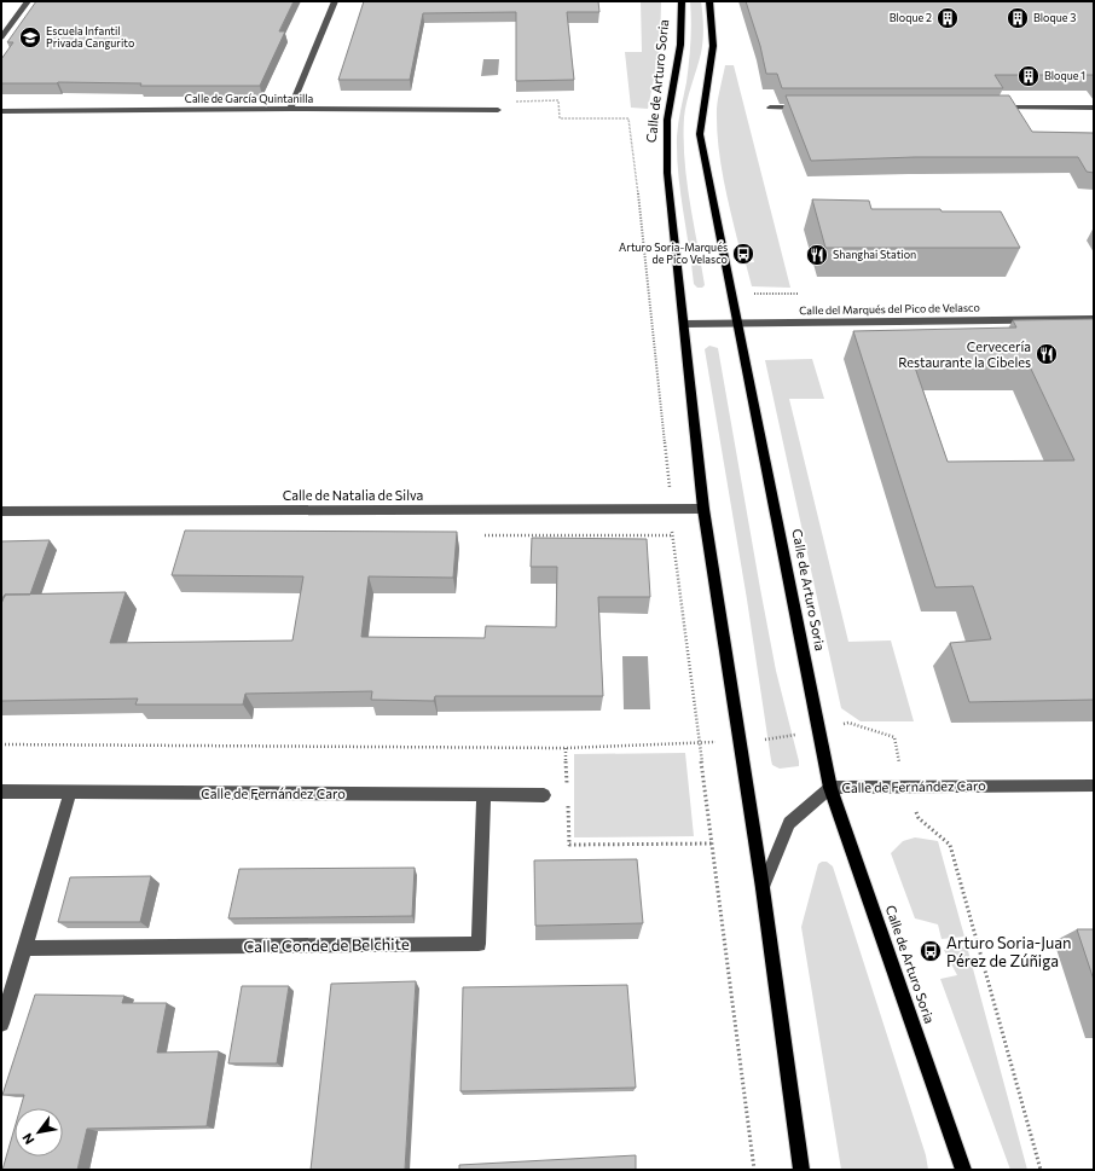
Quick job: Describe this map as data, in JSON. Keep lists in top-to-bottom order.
{
  "streets": {
    "main road": ["Calle de Arturo Soria"],
    "street": [
      "Calle de García Quintanilla",
      "Calle del Marqués del Pico de Velasco",
      "Calle de Natalia de Silva",
      "Calle de Fernández Caro",
      "Calle Conde de Belchite"
    ]
  },
  "crossings": [
    ["Calle de Arturo Soria", "Calle del Marqués del Pico de Velasco"],
    ["Calle de Arturo Soria", "Calle de Natalia de Silva"],
    ["Calle de Arturo Soria", "Calle de Fernández Caro"],
    ["Calle de Fernández Caro", "Calle Conde de Belchite"]
  ],
  "places": {
    "building": ["Bloque 2", "Bloque 3", "Bloque 1"],
    "school or university": ["Escuela Infantil Privada Cangurito"],
    "bus stop": ["Arturo Soria-Marqués de Pico Velasco", "Arturo Soria-Juan Pérez de Zúñiga"],
    "restaurant": ["Shanghai Station", "Cervecería Restaurante la Cibeles"]
  },
  "north": "bottom left"
}
